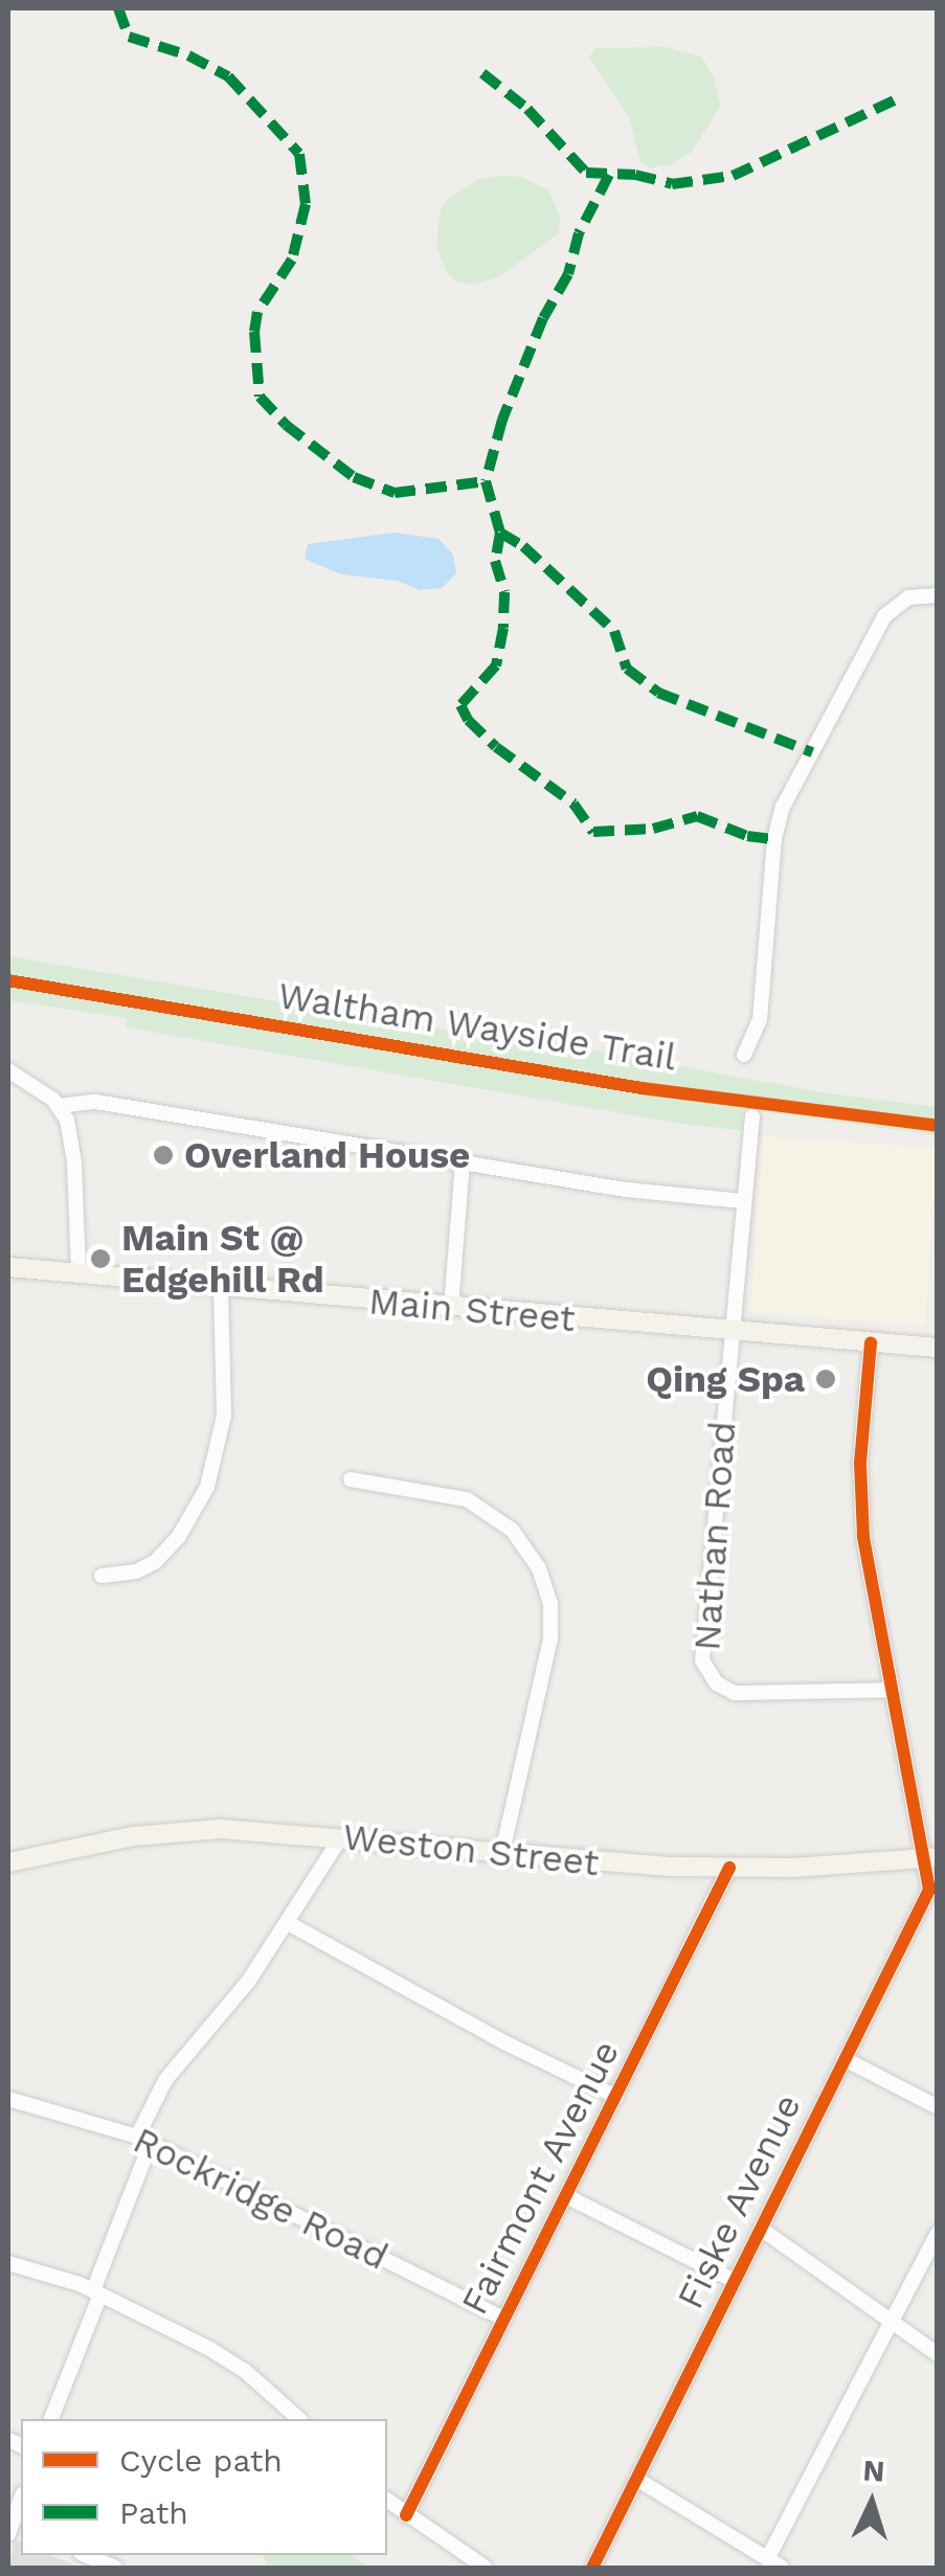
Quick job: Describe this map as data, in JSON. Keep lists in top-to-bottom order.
{
  "streets": {
    "main road": ["Main Street", "Weston Street"],
    "street": [
      "Nathan Road",
      "Fairmont Avenue",
      "Rockridge Road",
      "Fiske Avenue"
    ],
    "cycle path": ["Waltham Wayside Trail"]
  },
  "crossings": [
    ["Main Street", "Nathan Road"],
    ["Main Street", "Fiske Avenue"],
    ["Nathan Road", "Fiske Avenue"],
    ["Weston Street", "Fairmont Avenue"],
    ["Weston Street", "Fiske Avenue"],
    ["Fairmont Avenue", "Rockridge Road"]
  ],
  "places": ["Overland House", "Main St @ Edgehill Rd", "Qing Spa"],
  "legend": ["Cycle path", "Path"],
  "north": "top"
}
